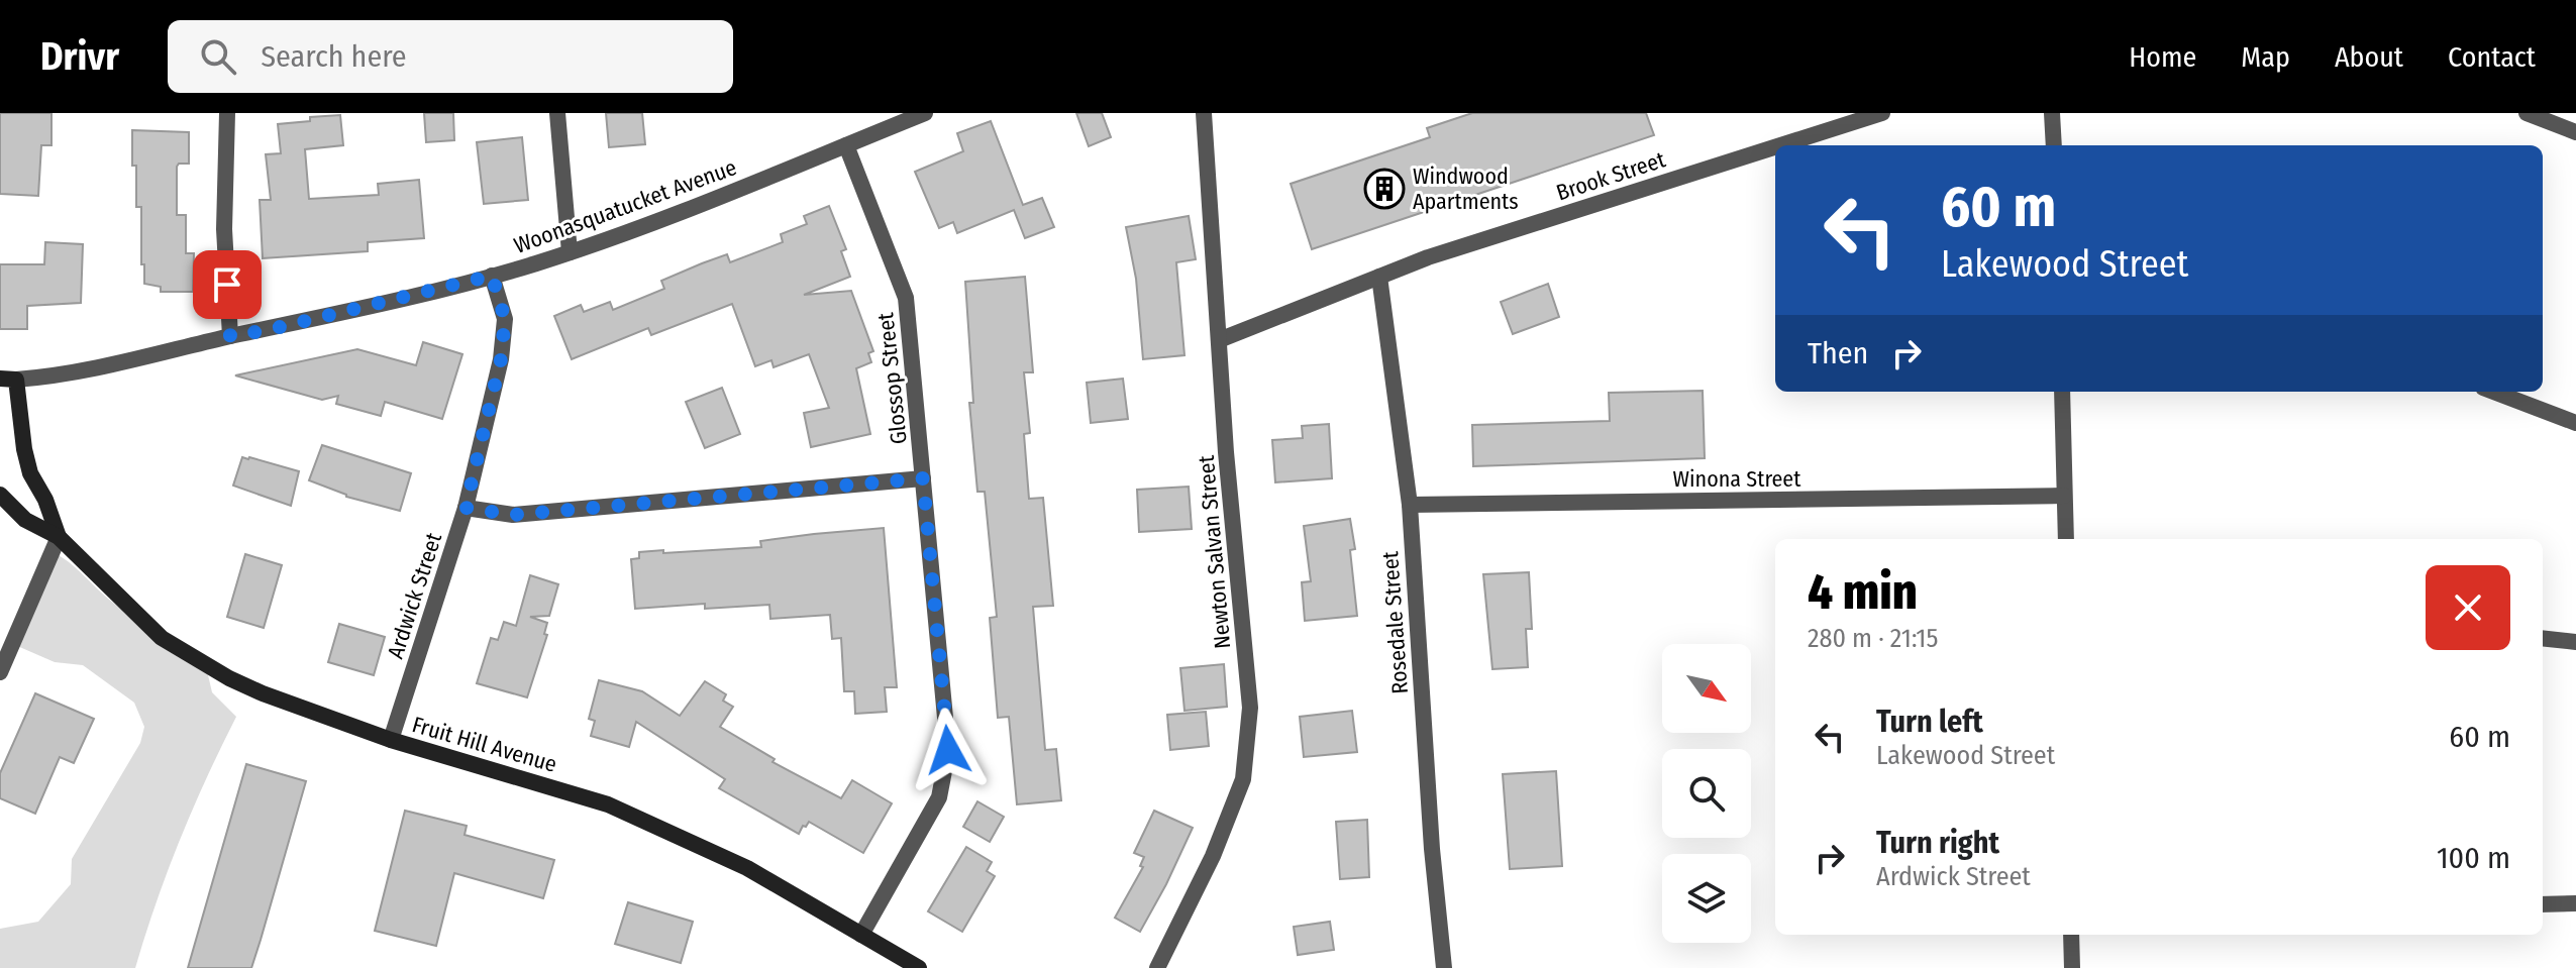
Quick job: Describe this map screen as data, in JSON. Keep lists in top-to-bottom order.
{
  "streets": {
    "main road": ["Fruit Hill Avenue"],
    "street": [
      "Brook Street",
      "Woonasquatucket Avenue",
      "Glossop Street",
      "Winona Street",
      "Newton Salvan Street",
      "Ardwick Street",
      "Rosedale Street"
    ]
  },
  "crossings": [
    ["Brook Street", "Newton Salvan Street"],
    ["Brook Street", "Rosedale Street"],
    ["Woonasquatucket Avenue", "Glossop Street"],
    ["Woonasquatucket Avenue", "Ardwick Street"],
    ["Woonasquatucket Avenue", "Fruit Hill Avenue"],
    ["Glossop Street", "Fruit Hill Avenue"],
    ["Winona Street", "Rosedale Street"],
    ["Ardwick Street", "Fruit Hill Avenue"]
  ],
  "places": {
    "building": ["Windwood Apartments"]
  },
  "north": "bottom right",
  "page": {
    "header": "Drivr",
    "search": "Search here",
    "nav": [
      "Home",
      "Map",
      "About",
      "Contact"
    ],
    "turn": ["60 m", "Lakewood Street"],
    "then": "Then",
    "heading": ["4 min", "280 m · 21:15"],
    "list": [
      {
        "name": "Turn left",
        "note": "Lakewood Street",
        "value": "60 m"
      },
      {
        "name": "Turn right",
        "note": "Ardwick Street",
        "value": "100 m"
      }
    ]
  }
}
